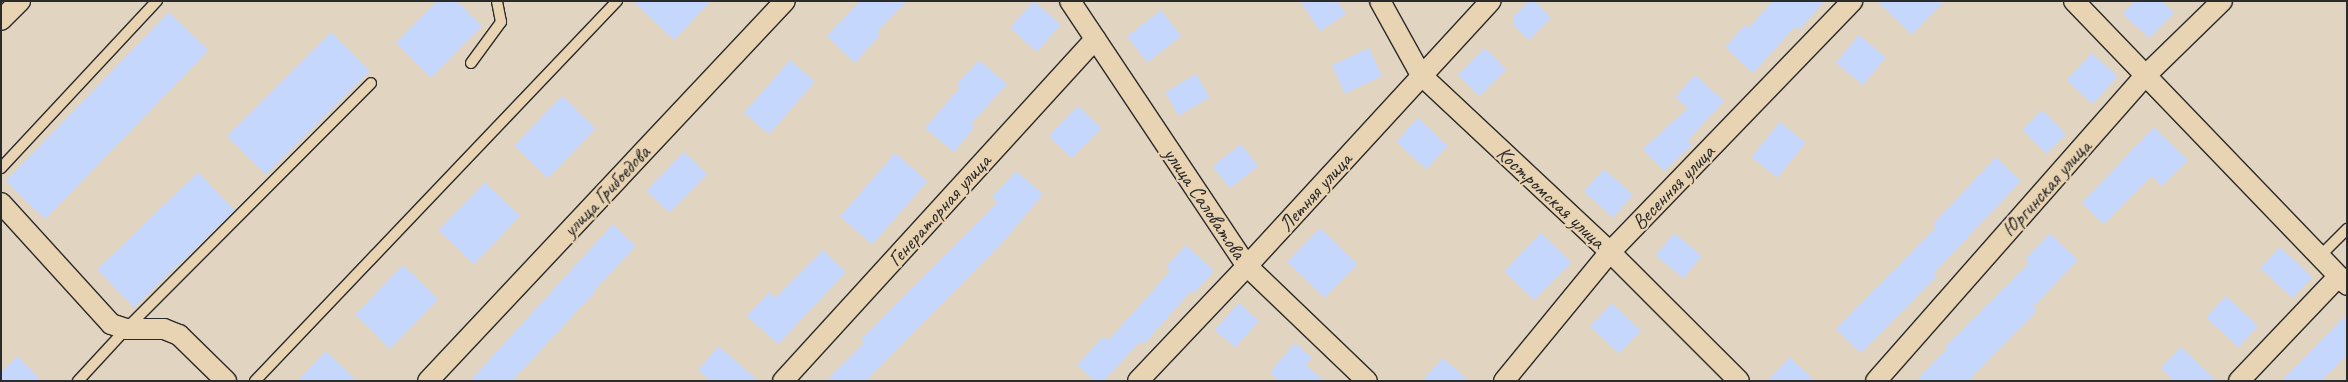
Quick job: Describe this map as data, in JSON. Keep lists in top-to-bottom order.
{
  "streets": {
    "street": [
      "Весенняя улица",
      "Юргинская улица",
      "улица Грибоедова",
      "Летняя улица",
      "Костромская улица",
      "улица Саловатова",
      "Генераторная улица"
    ]
  },
  "crossings": [
    ["Весенняя улица", "Костромская улица"],
    ["Летняя улица", "Костромская улица"],
    ["Летняя улица", "улица Саловатова"],
    ["улица Саловатова", "Генераторная улица"]
  ]
}
